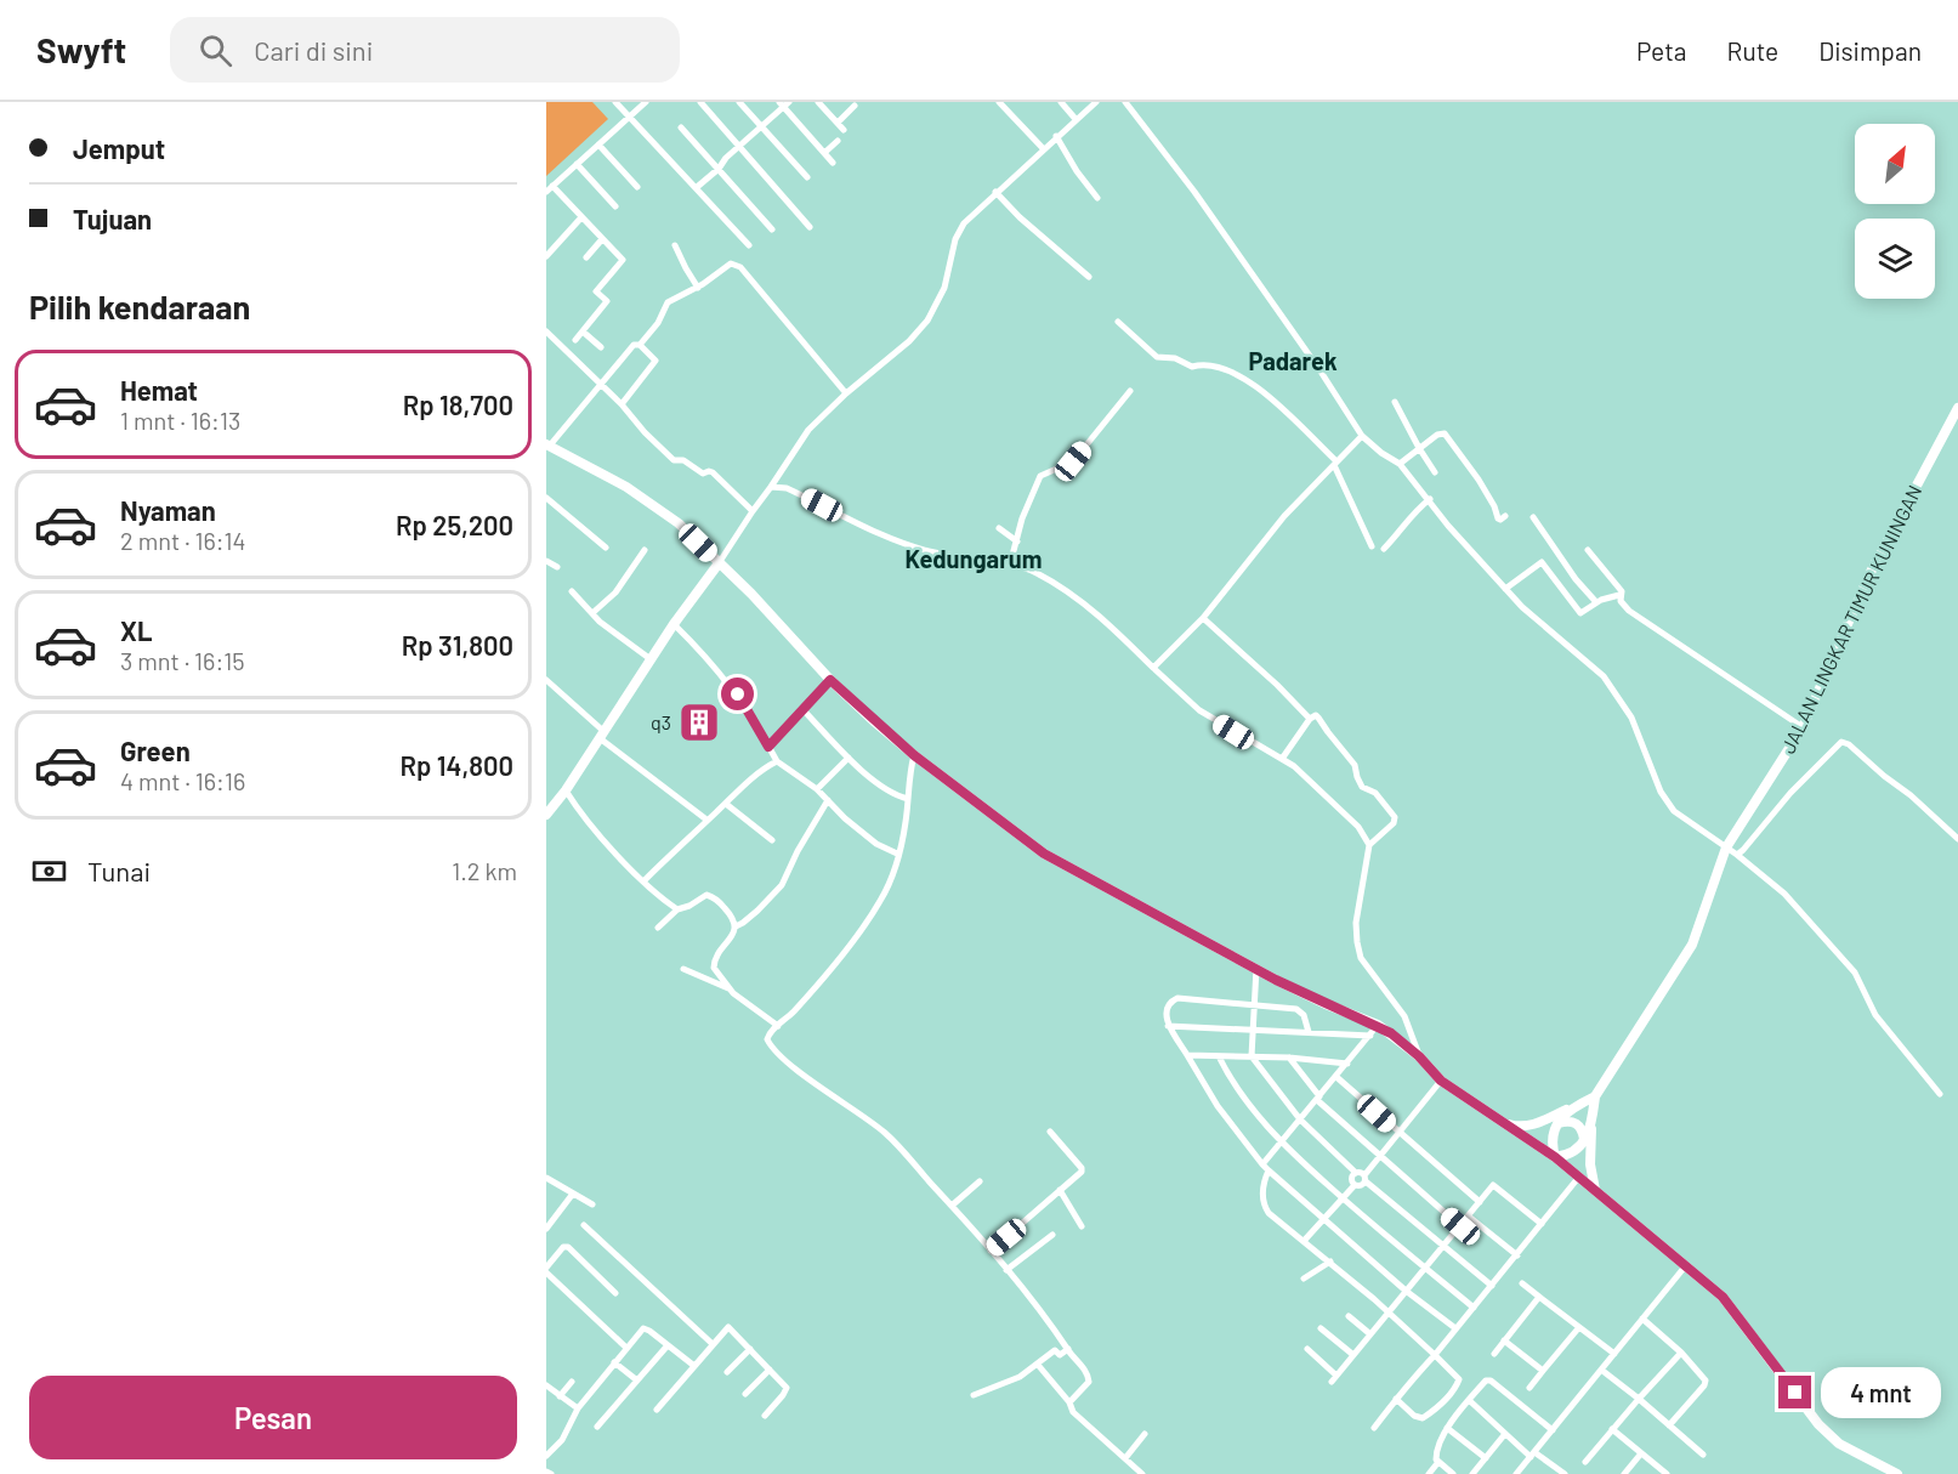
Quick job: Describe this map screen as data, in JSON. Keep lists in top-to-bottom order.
{
  "streets": {
    "main road": ["JALAN LINGKAR TIMUR KUNINGAN"]
  },
  "districts": ["Padarek", "Kedungarum"],
  "places": {
    "building": ["q3"]
  },
  "north": "top right",
  "page": {
    "header": "Swyft",
    "search": "Cari di sini",
    "nav": ["Peta", "Rute", "Disimpan"],
    "banner": ["Jemput", "Tujuan"],
    "heading": "Pilih kendaraan",
    "list": [
      {
        "name": "Hemat",
        "note": "1 mnt · 16:13",
        "value": "Rp 18,700"
      },
      {
        "name": "Nyaman",
        "note": "2 mnt · 16:14",
        "value": "Rp 25,200"
      },
      {
        "name": "XL",
        "note": "3 mnt · 16:15",
        "value": "Rp 31,800"
      },
      {
        "name": "Green",
        "note": "4 mnt · 16:16",
        "value": "Rp 14,800"
      }
    ],
    "pay": ["Tunai", "1.2 km"],
    "buttons": "Pesan",
    "bubble": "4 mnt"
  }
}
